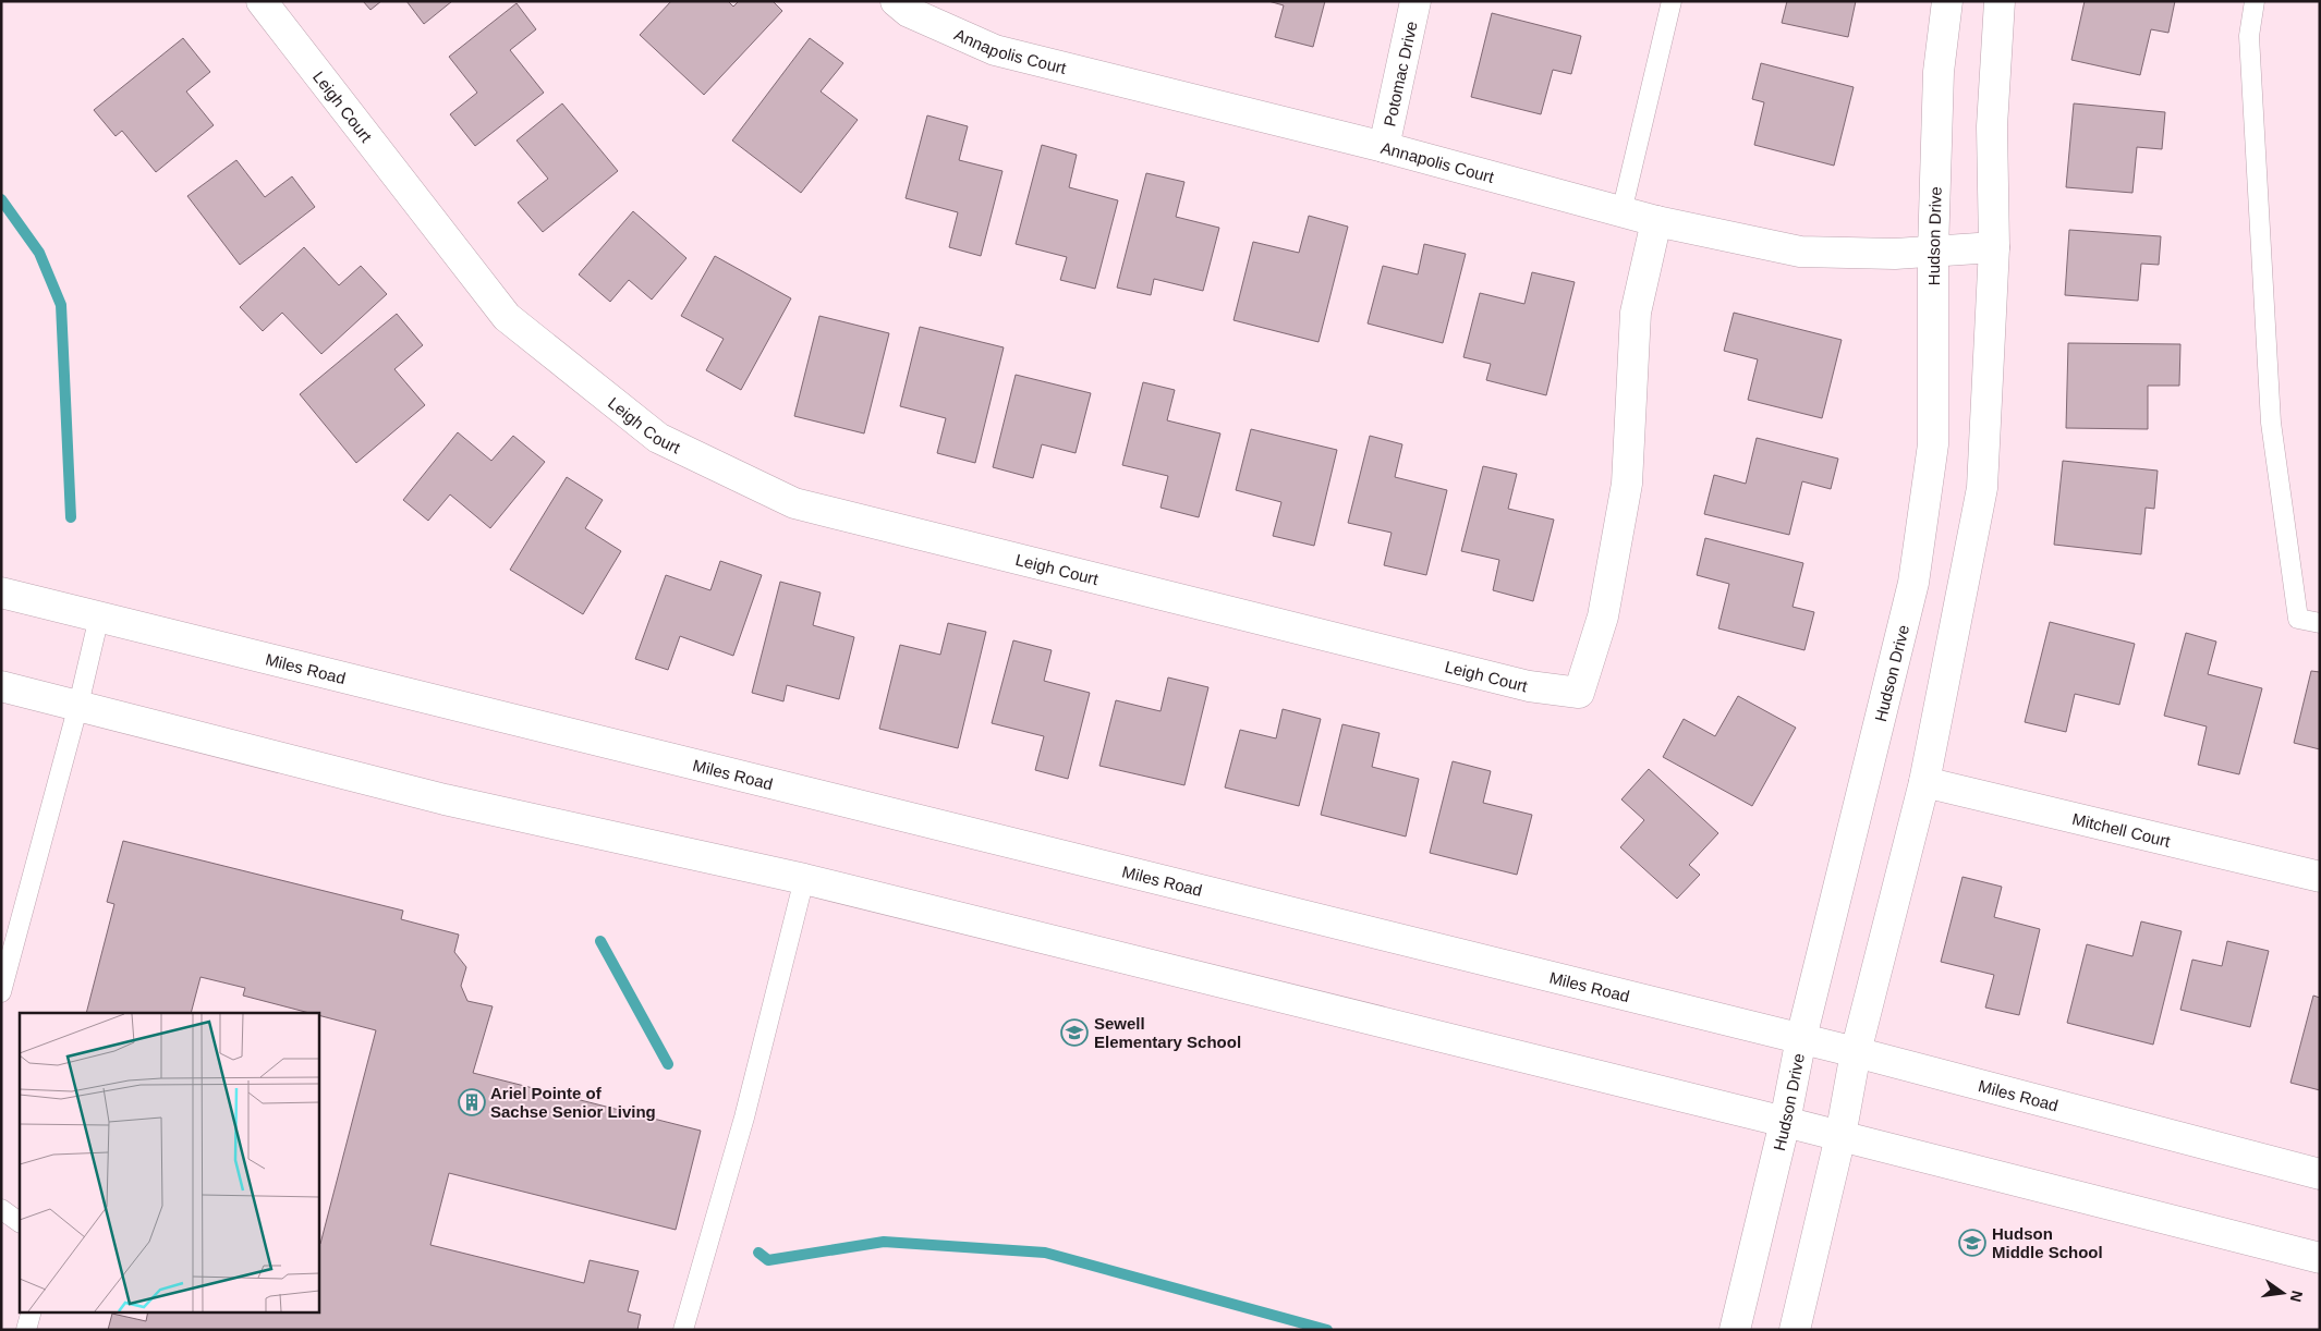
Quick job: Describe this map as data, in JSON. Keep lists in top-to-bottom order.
{
  "streets": {
    "street": [
      "Annapolis Court",
      "Potomac Drive",
      "Leigh Court",
      "Hudson Drive",
      "Miles Road",
      "Mitchell Court"
    ]
  },
  "crossings": [
    ["Annapolis Court", "Potomac Drive"],
    ["Annapolis Court", "Leigh Court"],
    ["Annapolis Court", "Hudson Drive"],
    ["Hudson Drive", "Miles Road"]
  ],
  "places": {
    "school or university": ["Sewell Elementary School", "Hudson Middle School"],
    "building": ["Ariel Pointe of Sachse Senior Living"]
  },
  "north": "right"
}
